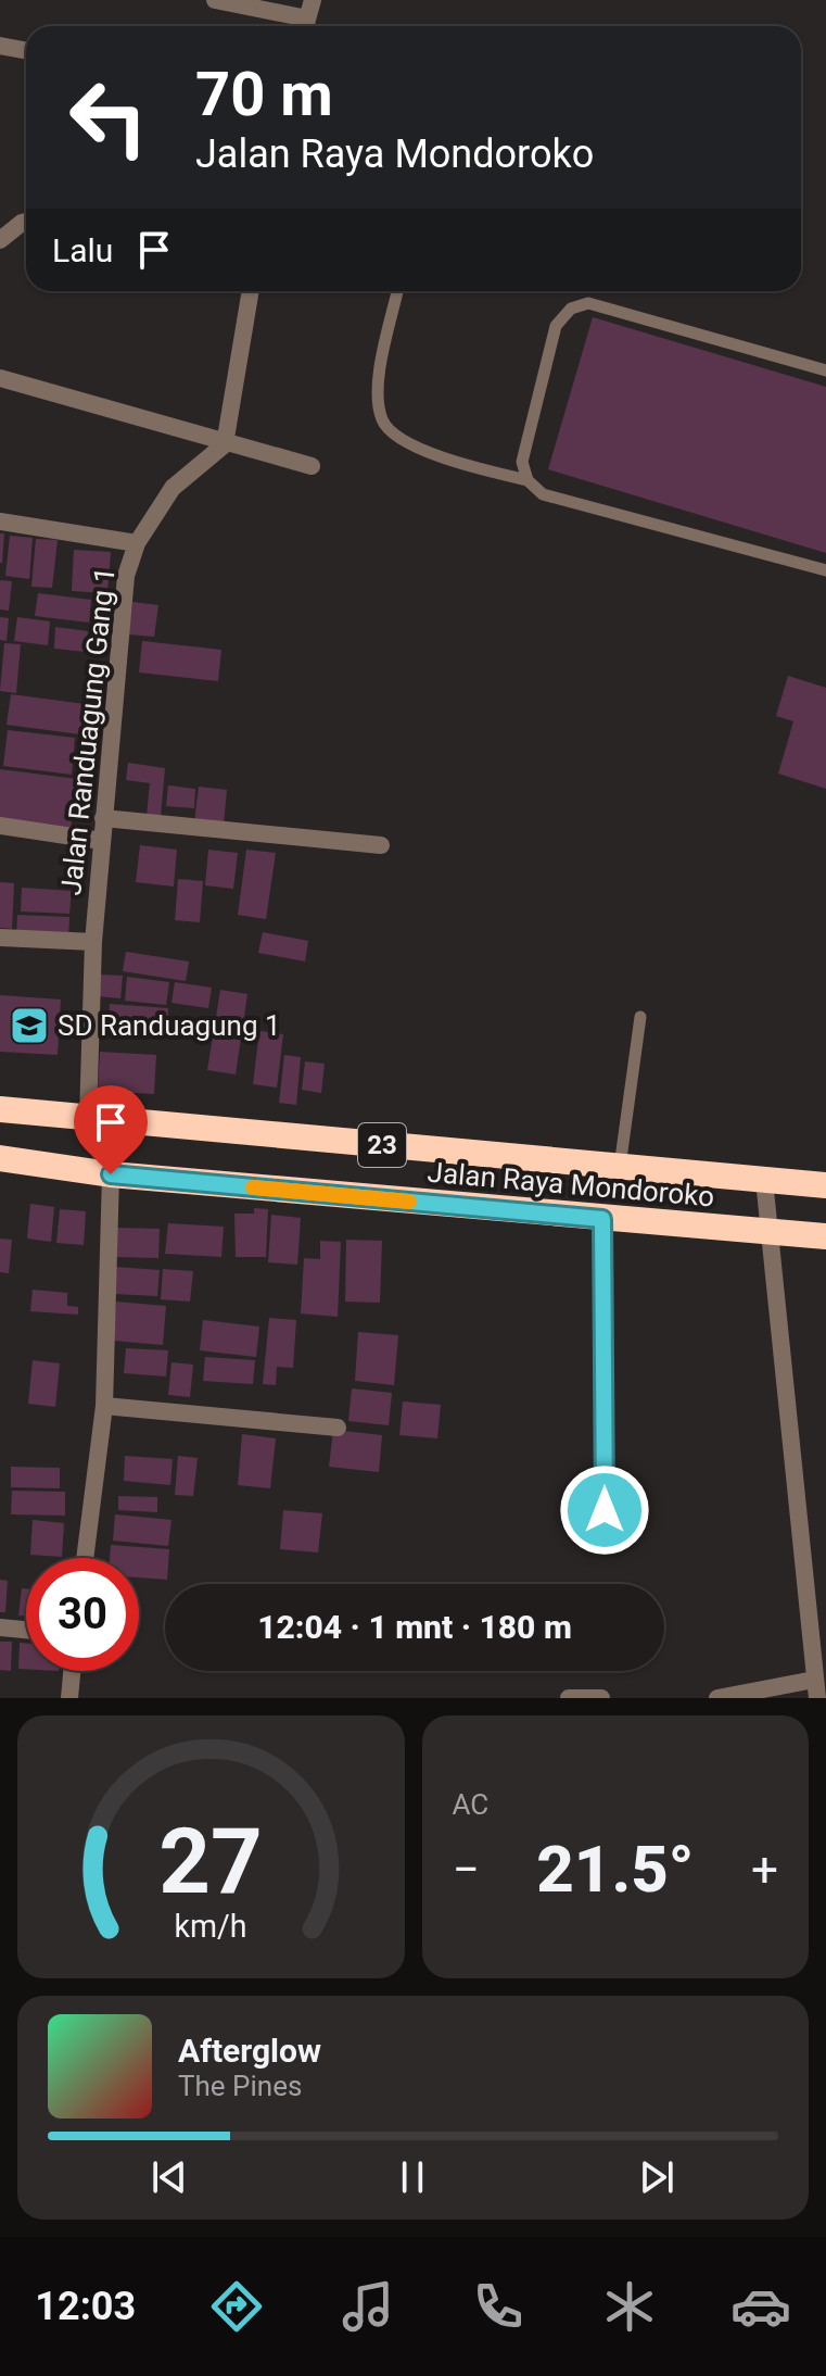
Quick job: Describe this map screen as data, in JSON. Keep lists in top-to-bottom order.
{
  "streets": {
    "highway": ["23", "Jalan Raya Mondoroko"],
    "street": ["Jalan Randuagung Gang 1"]
  },
  "crossings": [
    ["Jalan Randuagung Gang 1", "Jalan Raya Mondoroko"]
  ],
  "places": {
    "school or university": ["SD Randuagung 1"]
  },
  "page": {
    "turn": ["70 m", "Jalan Raya Mondoroko"],
    "then": "Lalu",
    "limit": "30",
    "trip": "12:04 · 1 mnt · 180 m",
    "tile": "AC",
    "heat": ["−", "21.5°", "+"],
    "song": ["Afterglow", "The Pines"],
    "tabs": "12:03",
    "gauge": ["27", "km/h"]
  }
}
